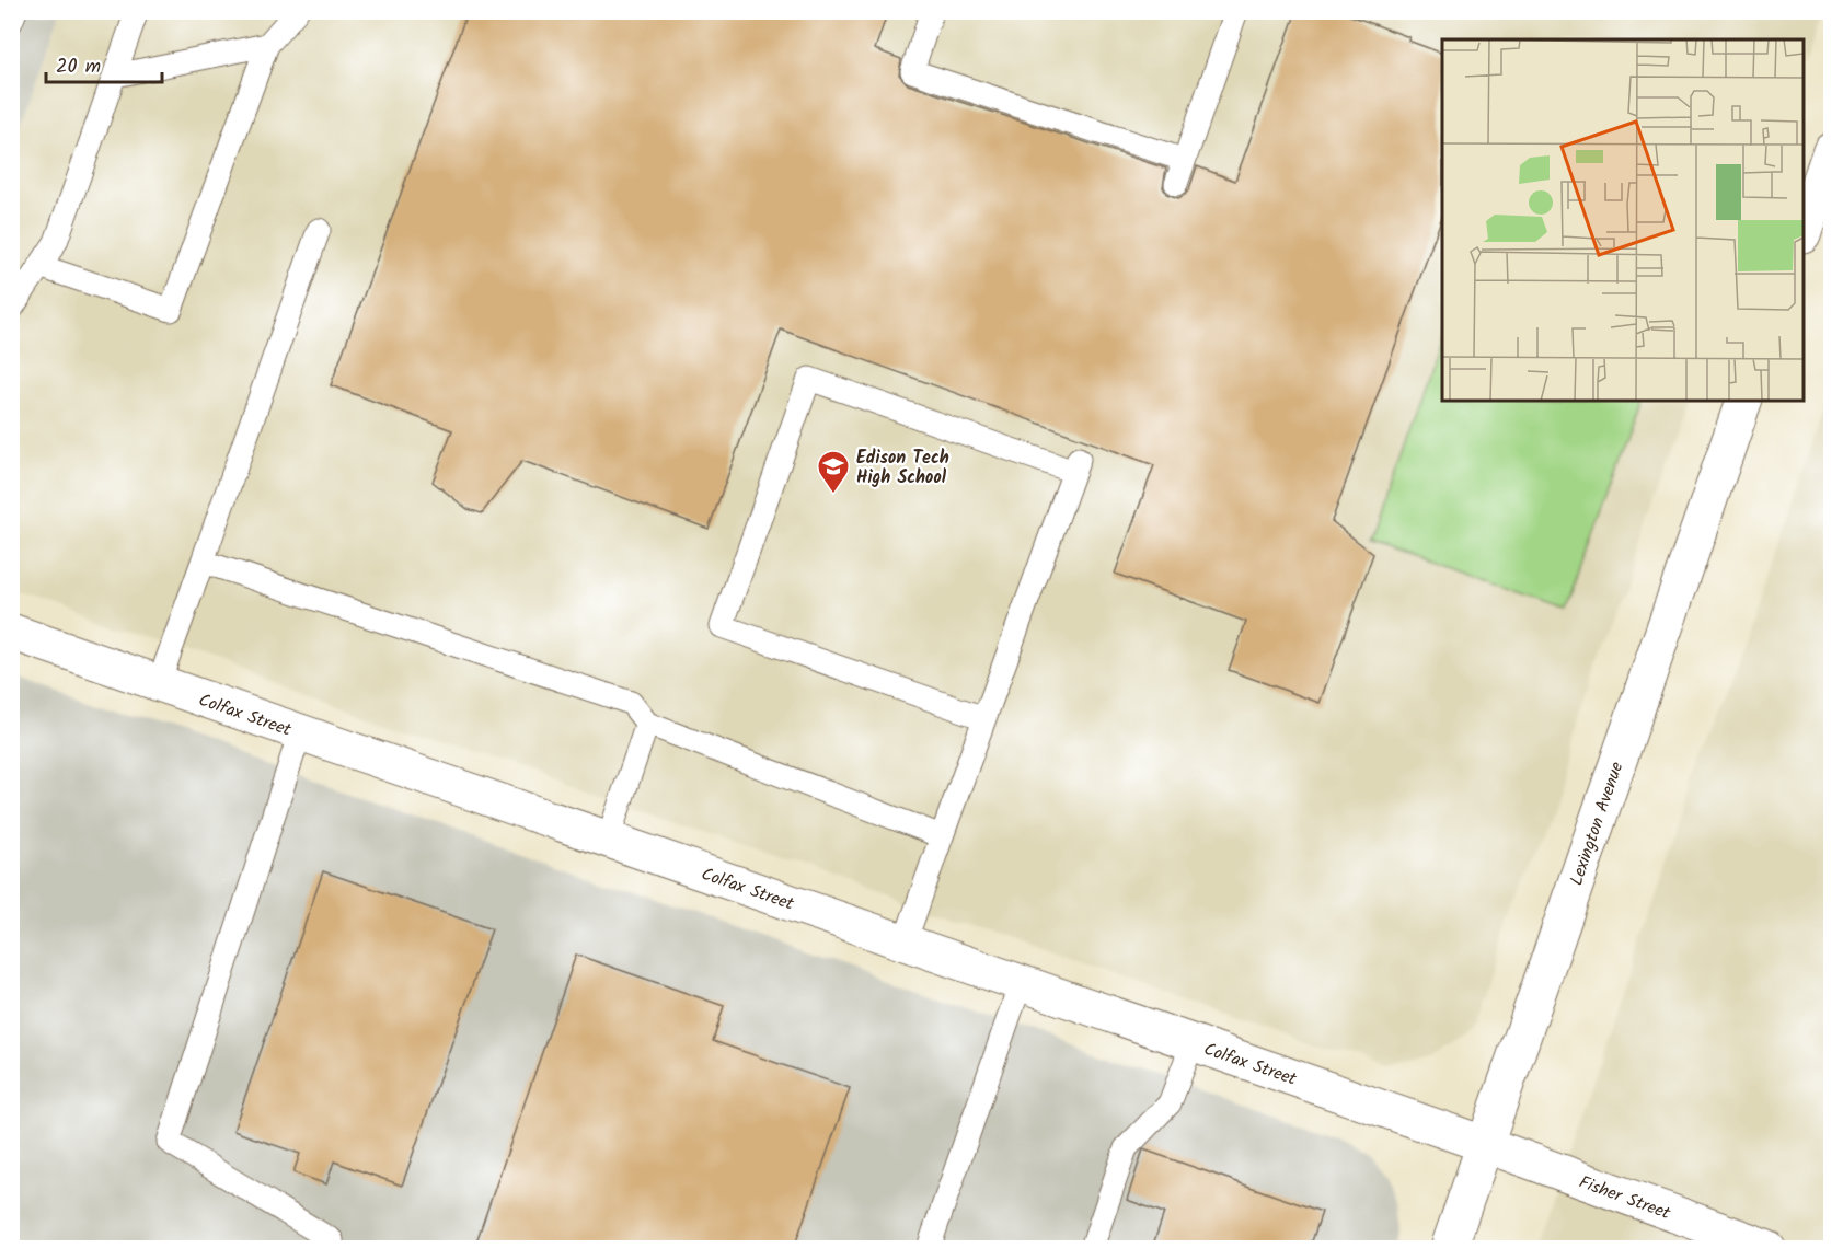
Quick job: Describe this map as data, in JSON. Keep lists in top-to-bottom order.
{
  "streets": {
    "street": ["Colfax Street", "Lexington Avenue", "Fisher Street"]
  },
  "crossings": [
    ["Colfax Street", "Lexington Avenue"],
    ["Colfax Street", "Fisher Street"],
    ["Lexington Avenue", "Fisher Street"]
  ],
  "places": {
    "school or university": ["Edison Tech High School"]
  },
  "scale_bar": "20 m"
}
